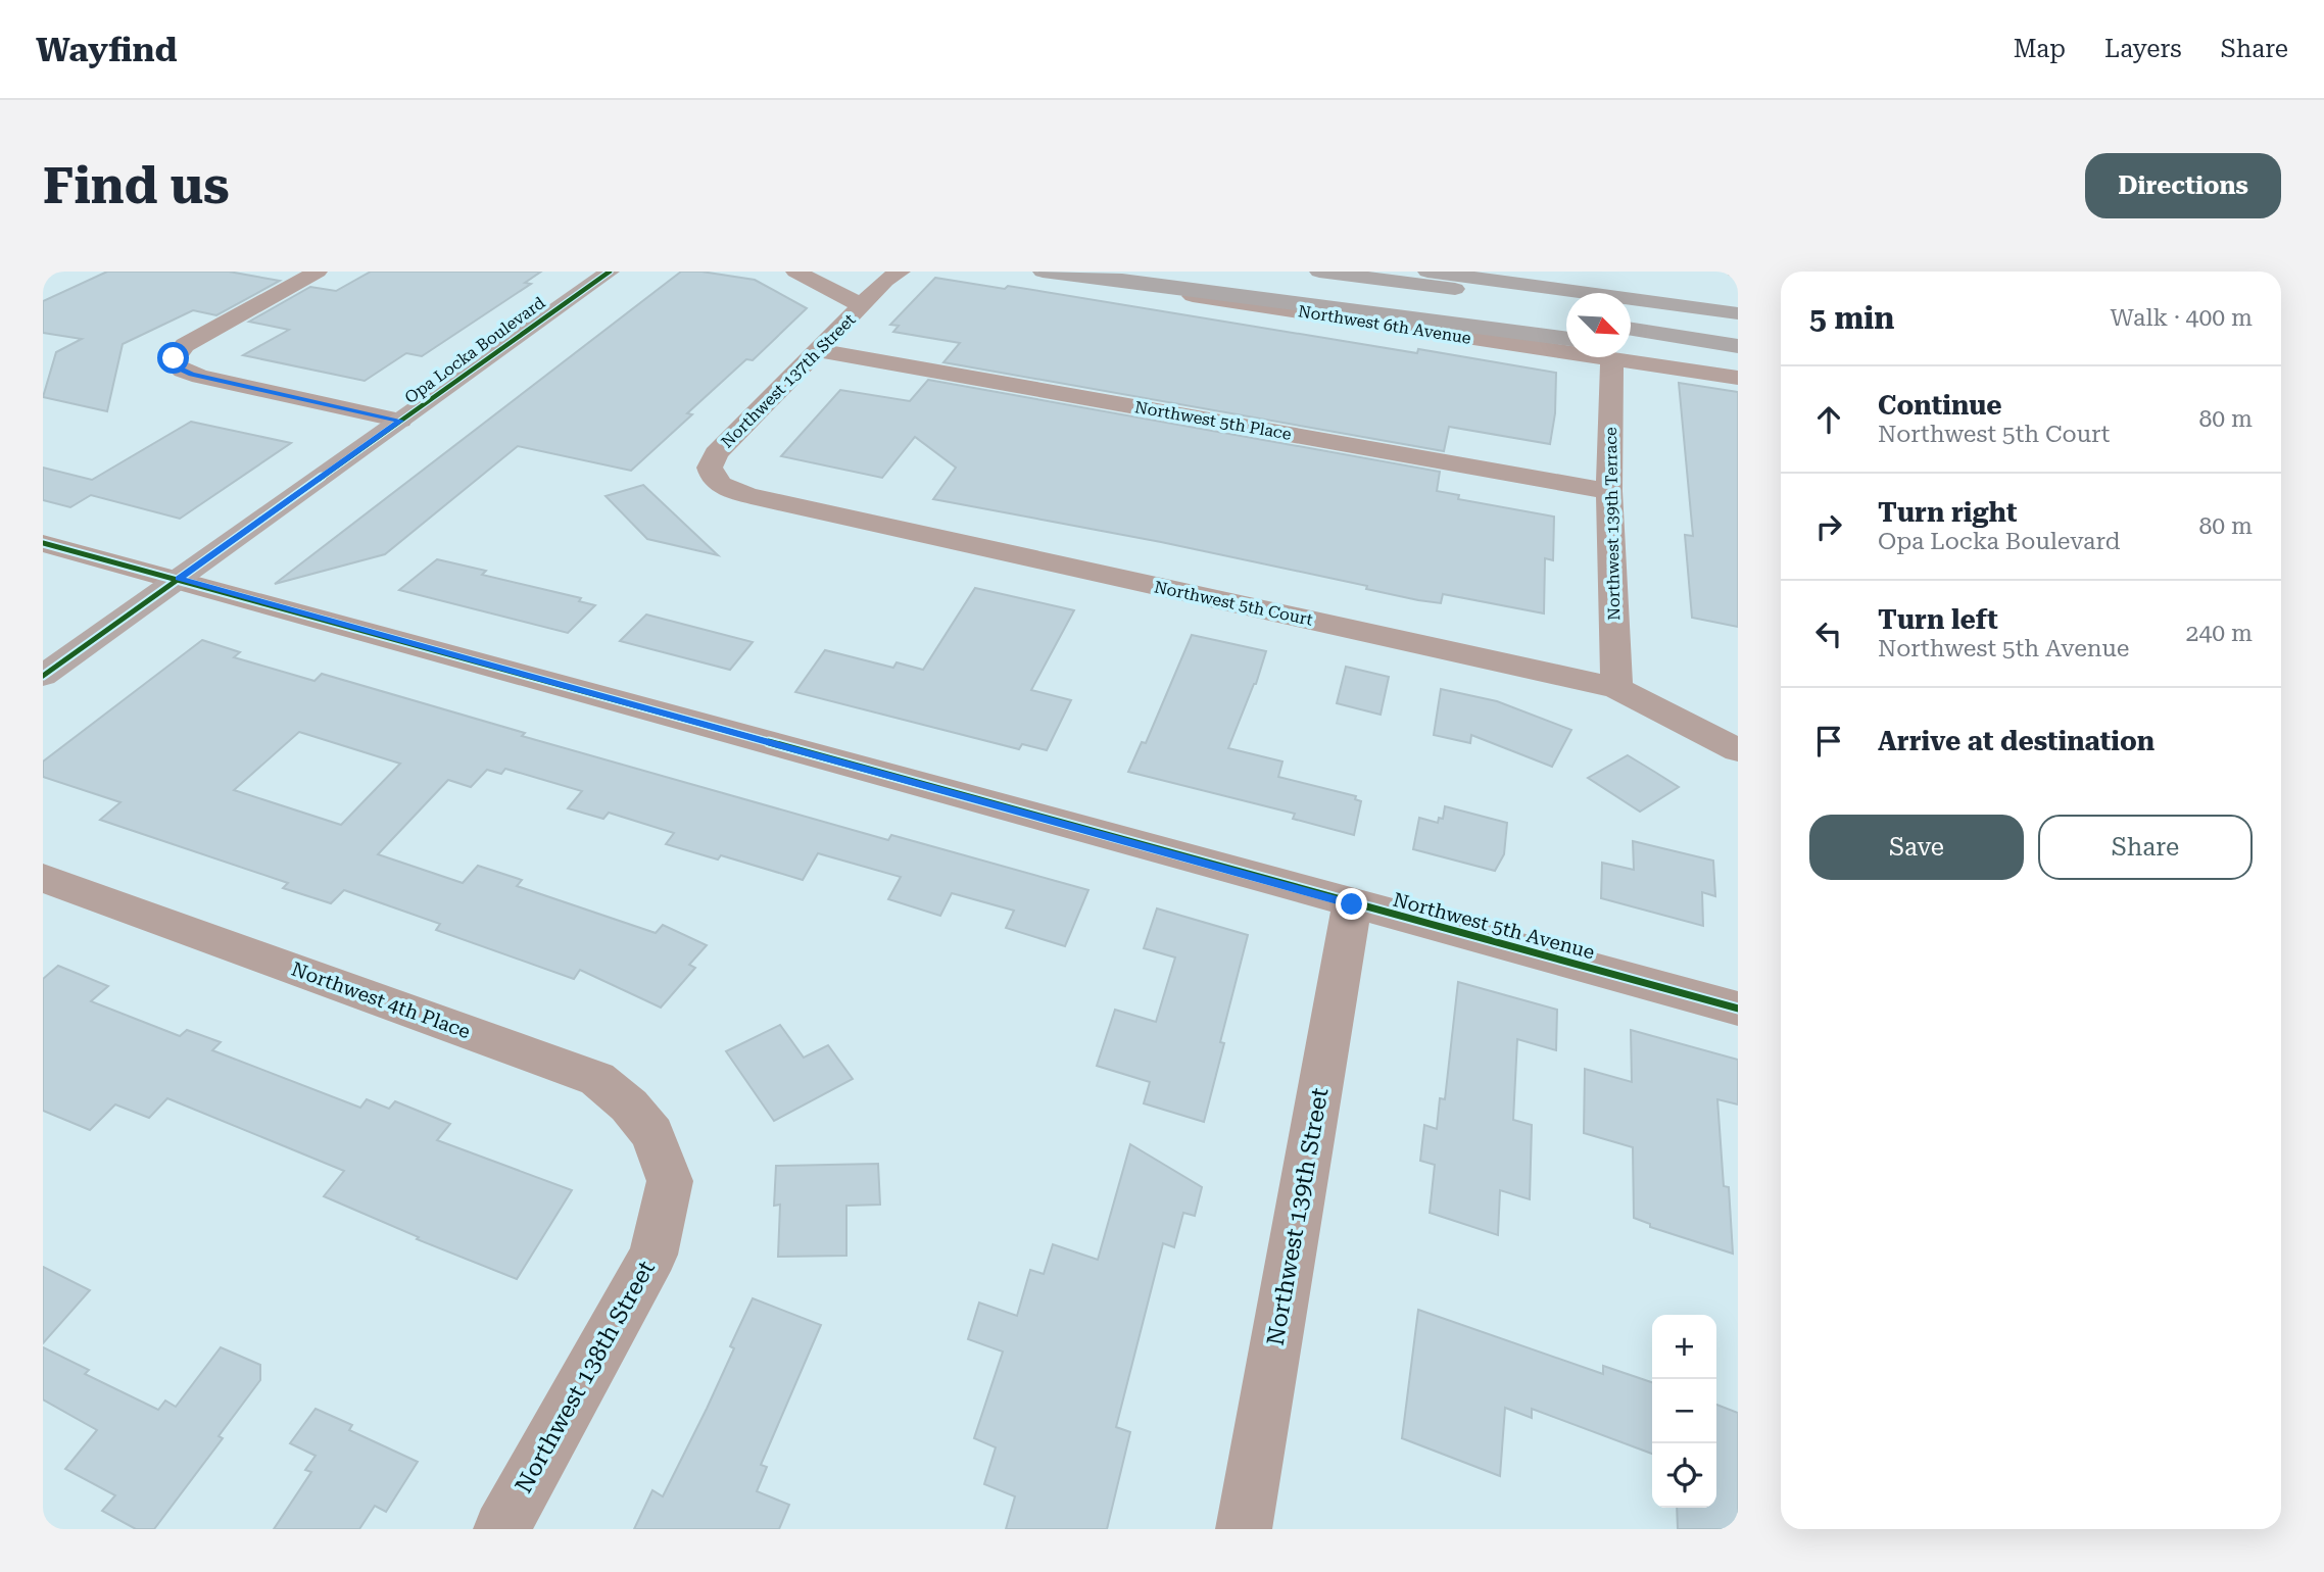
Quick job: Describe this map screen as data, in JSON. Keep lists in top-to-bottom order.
{
  "streets": {
    "main road": ["Opa Locka Boulevard"],
    "street": [
      "Northwest 6th Avenue",
      "Northwest 137th Street",
      "Northwest 5th Place",
      "Northwest 139th Terrace",
      "Northwest 5th Court",
      "Northwest 5th Avenue",
      "Northwest 4th Place",
      "Northwest 139th Street",
      "Northwest 138th Street"
    ]
  },
  "crossings": [
    ["Opa Locka Boulevard", "Northwest 5th Avenue"],
    ["Northwest 137th Street", "Northwest 5th Place"],
    ["Northwest 137th Street", "Northwest 5th Court"],
    ["Northwest 5th Place", "Northwest 139th Terrace"],
    ["Northwest 139th Terrace", "Northwest 5th Court"],
    ["Northwest 5th Avenue", "Northwest 139th Street"],
    ["Northwest 4th Place", "Northwest 138th Street"]
  ],
  "north": "bottom right",
  "page": {
    "header": "Wayfind",
    "nav": ["Map", "Layers", "Share"],
    "buttons": [
      "Directions",
      ["Save", "Share"]
    ],
    "title": "Find us",
    "heading": ["5 min", "Walk · 400 m"],
    "list": [
      ["Continue", "Northwest 5th Court", "80 m"],
      ["Turn right", "Opa Locka Boulevard", "80 m"],
      ["Turn left", "Northwest 5th Avenue", "240 m"],
      "Arrive at destination"
    ],
    "map_buttons": ["+", "−"]
  }
}
